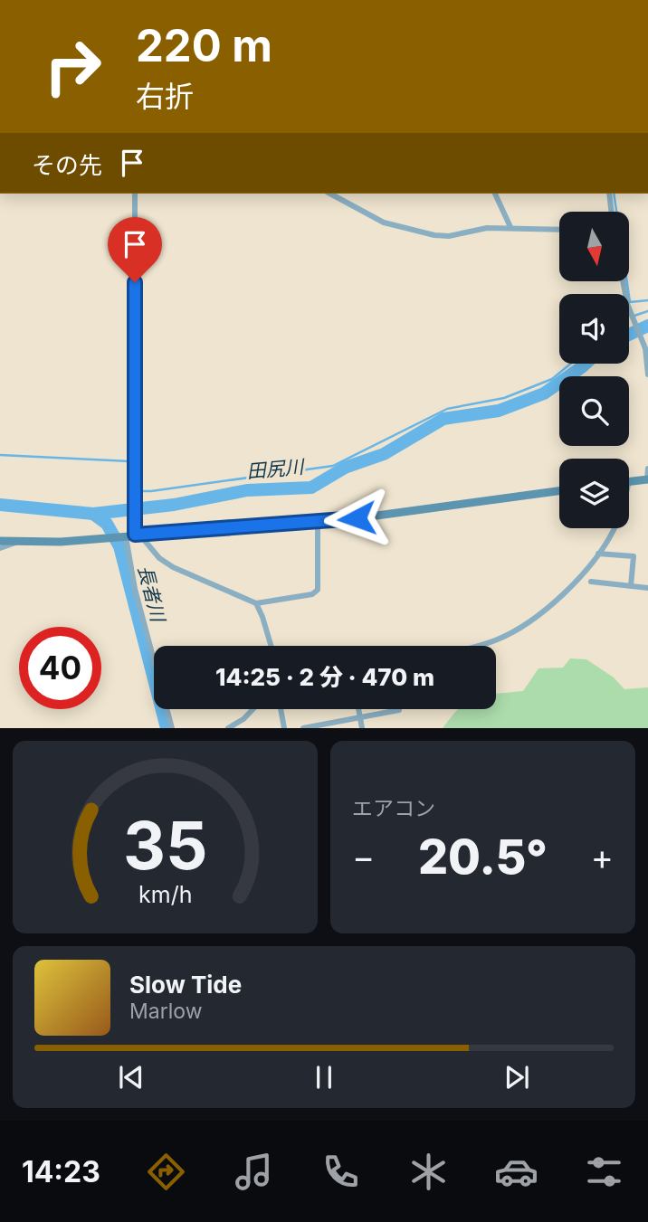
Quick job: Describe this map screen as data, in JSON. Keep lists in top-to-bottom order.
{
  "water": ["田尻川", "長者川"],
  "north": "bottom",
  "page": {
    "turn": ["220 m", "右折"],
    "then": "その先",
    "limit": "40",
    "trip": "14:25 · 2 分 · 470 m",
    "tile": "エアコン",
    "heat": ["−", "20.5°", "+"],
    "song": ["Slow Tide", "Marlow"],
    "tabs": "14:23",
    "gauge": ["35", "km/h"]
  }
}
